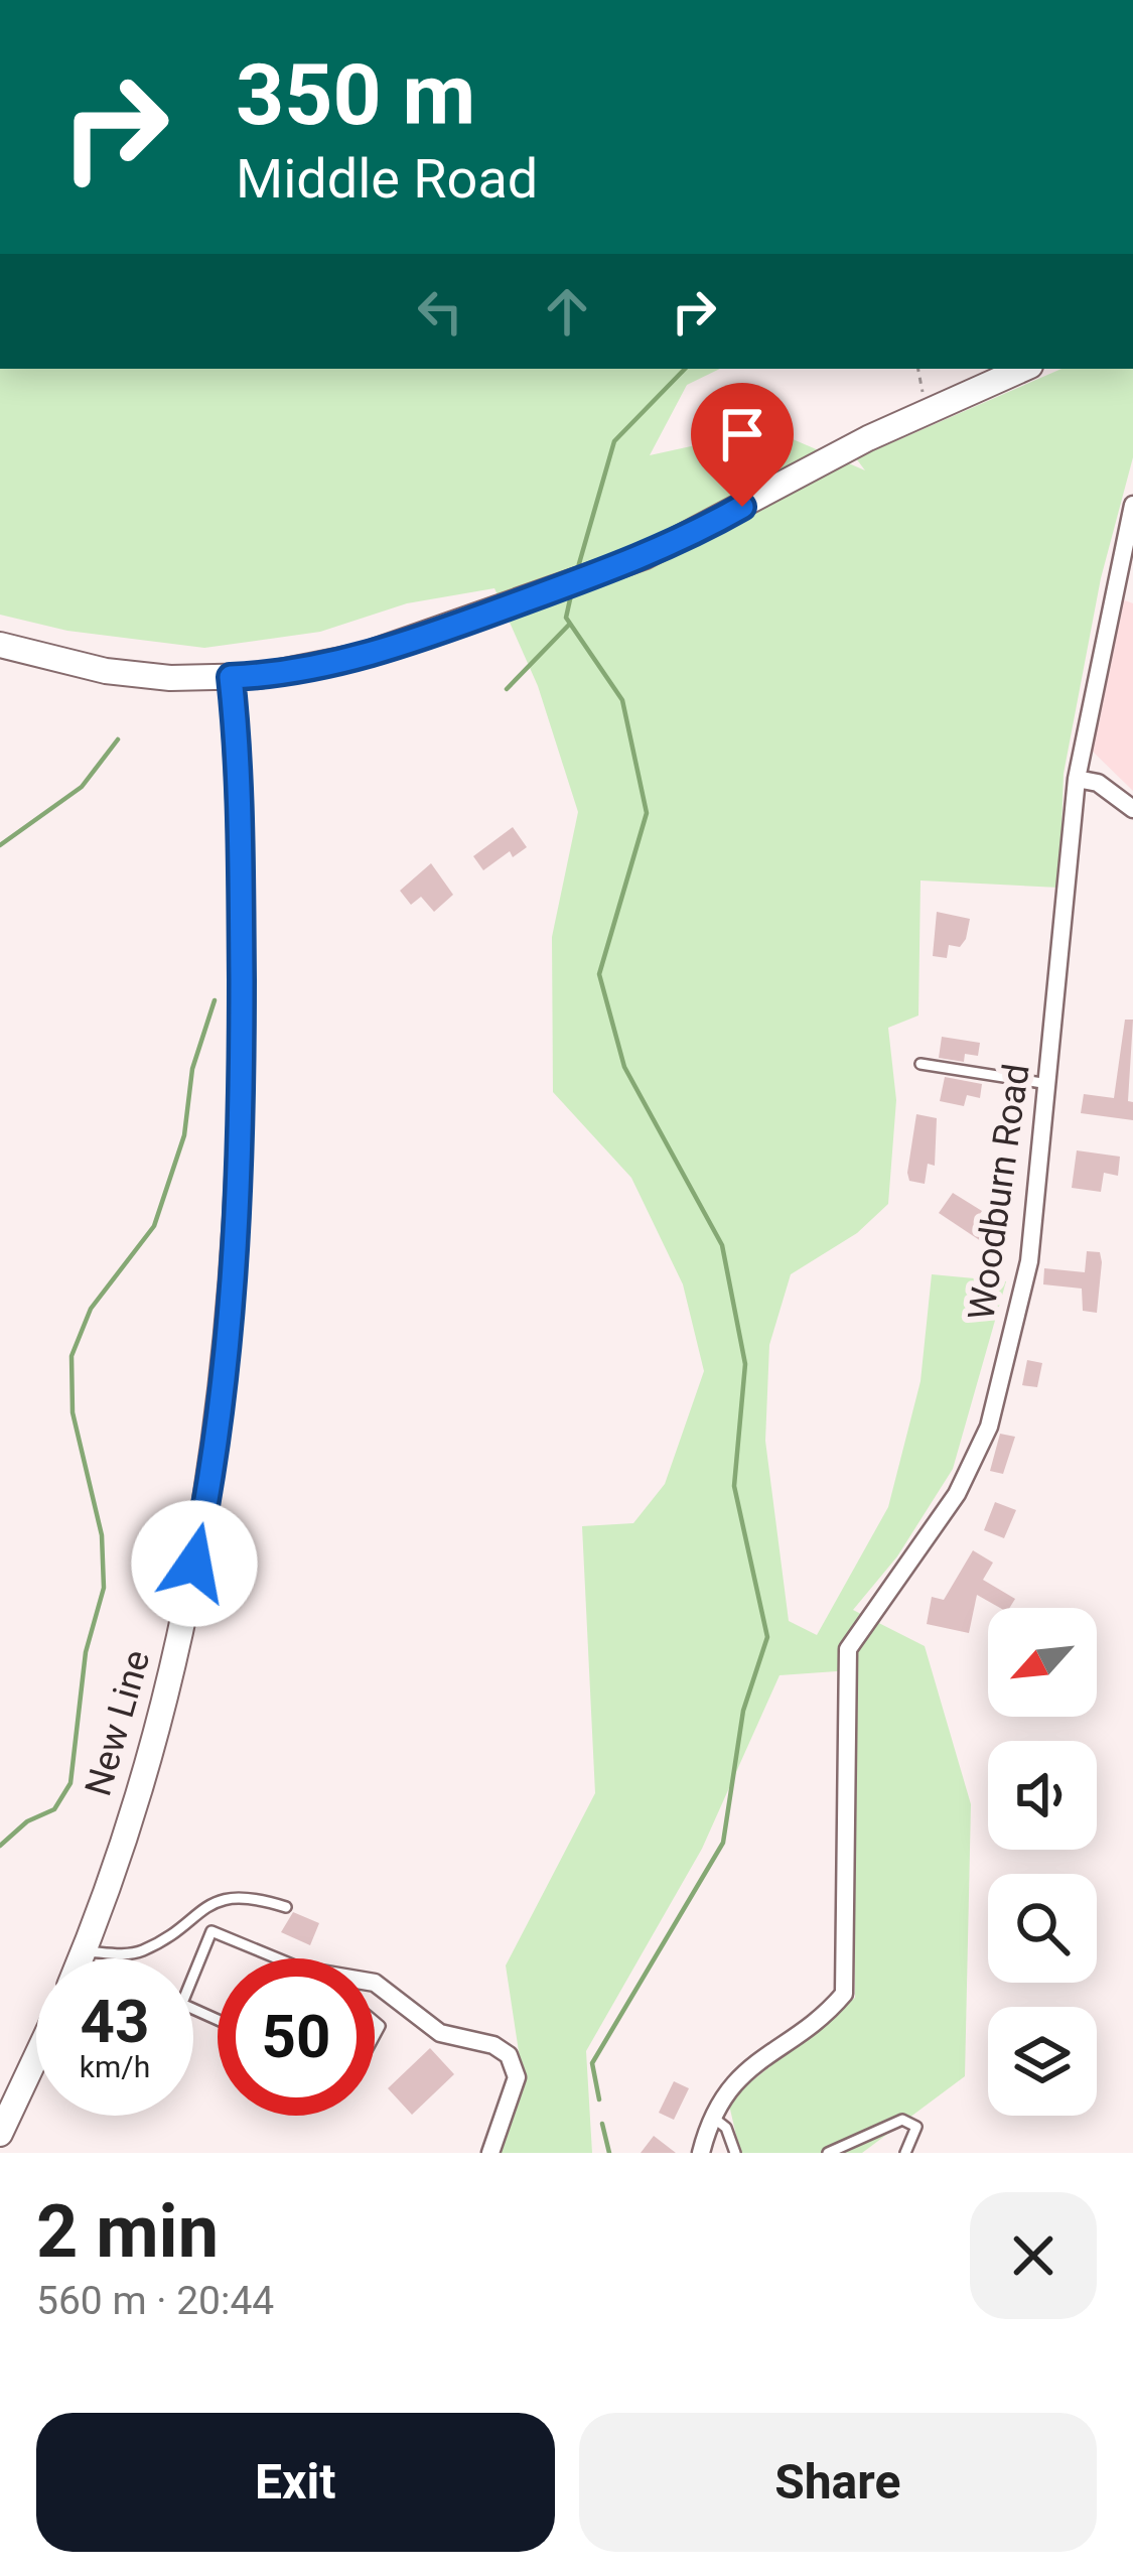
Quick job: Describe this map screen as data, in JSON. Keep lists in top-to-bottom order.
{
  "streets": {
    "main road": ["New Line"],
    "street": ["Woodburn Road"]
  },
  "north": "bottom left",
  "page": {
    "turn": ["350 m", "Middle Road"],
    "speed": "43 km/h",
    "limit": "50",
    "heading": ["2 min", "560 m · 20:44"],
    "buttons": ["Exit", "Share"]
  }
}
